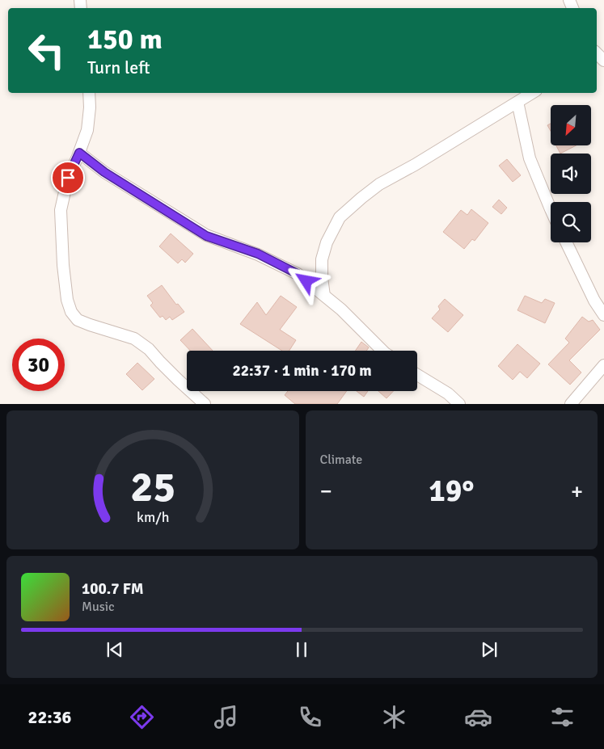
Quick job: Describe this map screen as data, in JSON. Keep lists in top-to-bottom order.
{
  "north": "bottom left",
  "page": {
    "turn": ["150 m", "Turn left"],
    "limit": "30",
    "trip": "22:37 · 1 min · 170 m",
    "tile": "Climate",
    "heat": ["−", "19°", "+"],
    "song": ["100.7 FM", "Music"],
    "tabs": "22:36",
    "gauge": ["25", "km/h"]
  }
}
